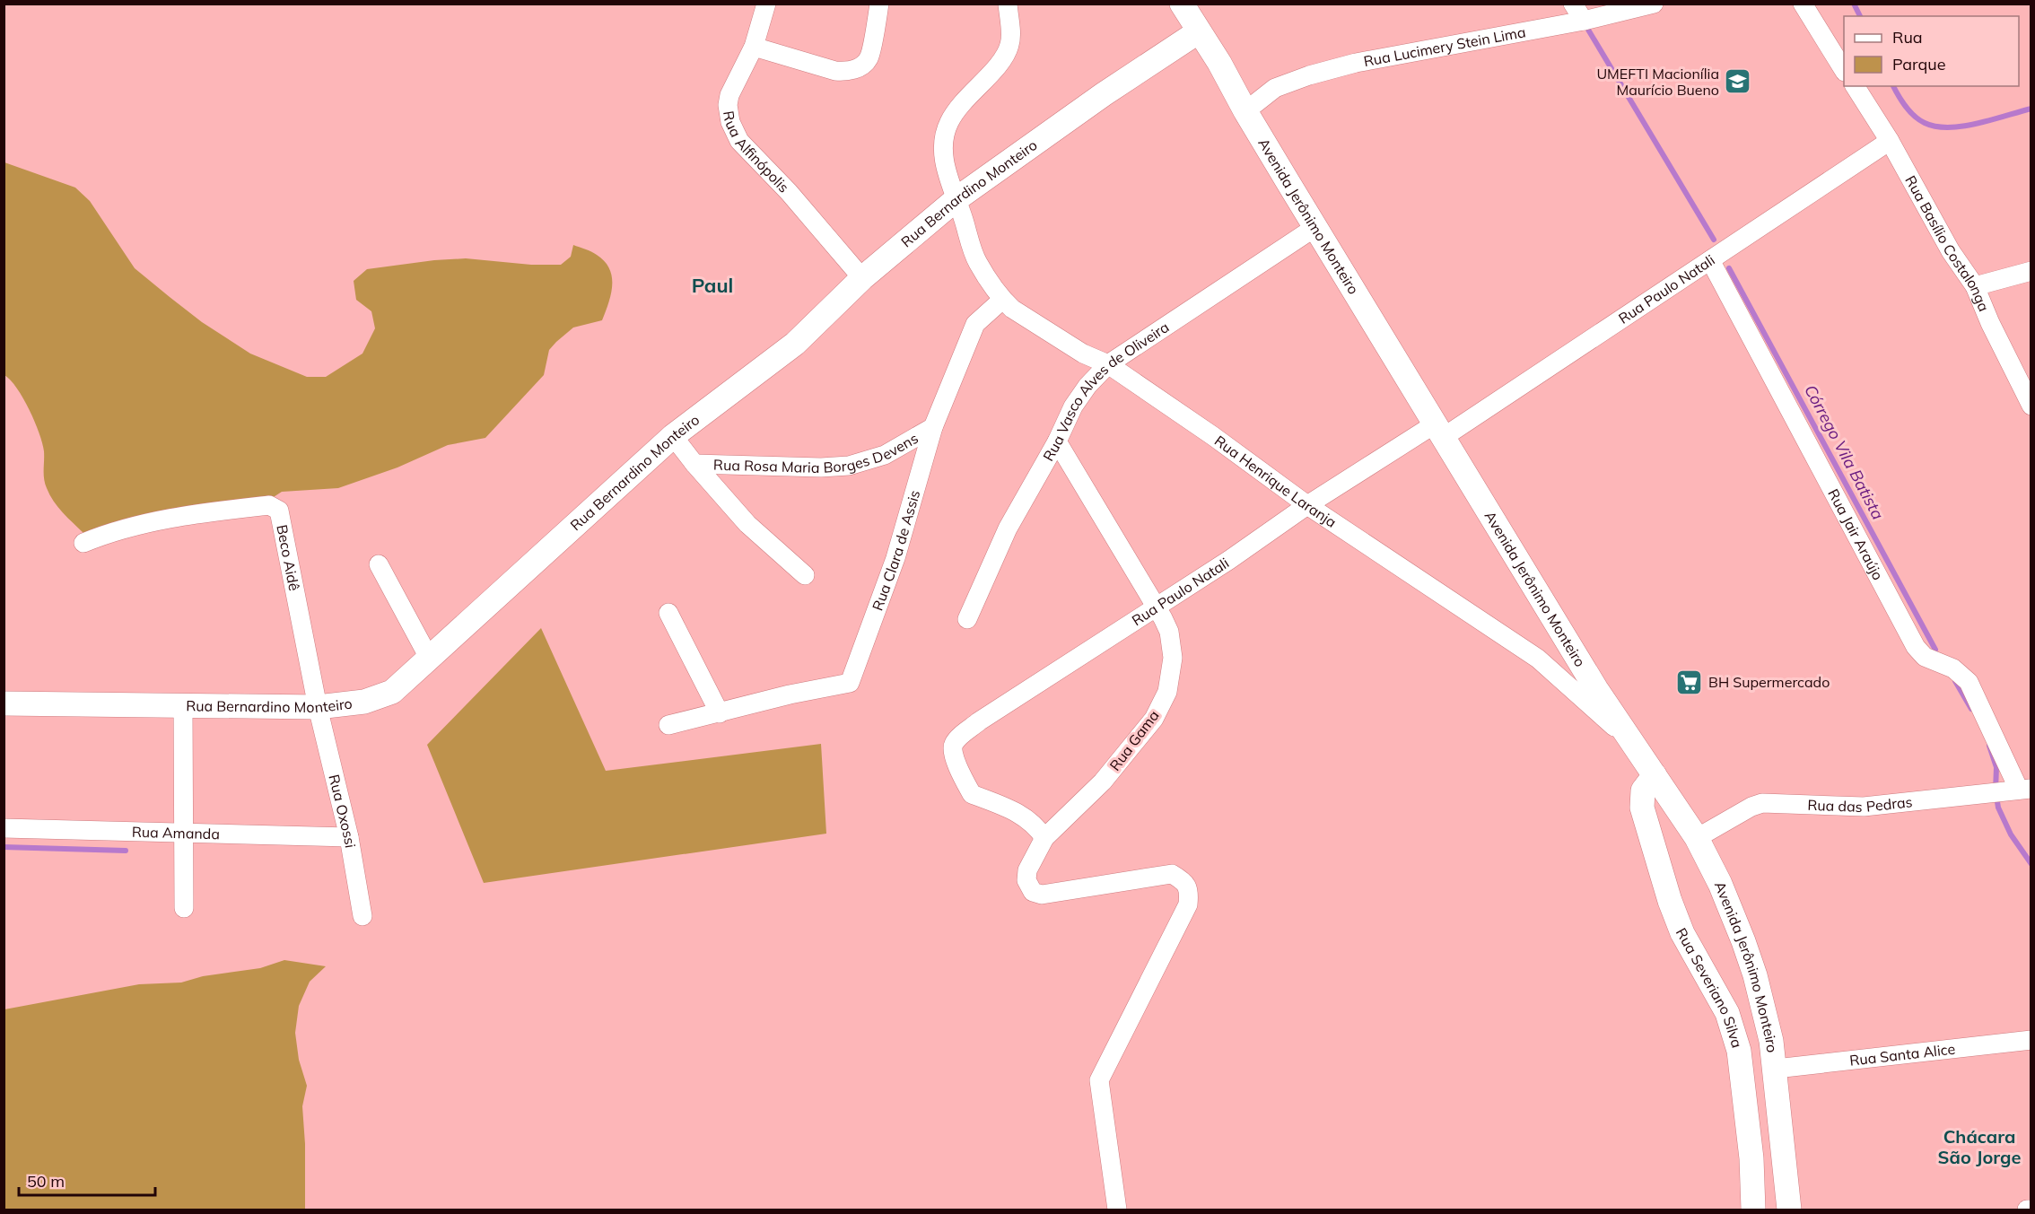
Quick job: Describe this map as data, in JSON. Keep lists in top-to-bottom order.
{
  "streets": {
    "street": [
      "Rua Lucimery Stein Lima",
      "Rua Alfinópolis",
      "Rua Bernardino Monteiro",
      "Avenida Jerônimo Monteiro",
      "Rua Basílio Costalonga",
      "Rua Paulo Natali",
      "Rua Vasco Alves de Oliveira",
      "Rua Rosa Maria Borges Devens",
      "Rua Henrique Laranja",
      "Rua Jair Araújo",
      "Rua Clara de Assis",
      "Beco Aidê",
      "Rua Gama",
      "Rua das Pedras",
      "Rua Oxossi",
      "Rua Amanda",
      "Rua Severiano Silva",
      "Rua Santa Alice"
    ]
  },
  "crossings": [
    ["Rua Lucimery Stein Lima", "Avenida Jerônimo Monteiro"],
    ["Rua Alfinópolis", "Rua Bernardino Monteiro"],
    ["Rua Bernardino Monteiro", "Avenida Jerônimo Monteiro"],
    ["Rua Bernardino Monteiro", "Rua Henrique Laranja"],
    ["Rua Bernardino Monteiro", "Beco Aidê"],
    ["Rua Bernardino Monteiro", "Rua Oxossi"],
    ["Avenida Jerônimo Monteiro", "Rua Paulo Natali"],
    ["Avenida Jerônimo Monteiro", "Rua Vasco Alves de Oliveira"],
    ["Avenida Jerônimo Monteiro", "Rua Henrique Laranja"],
    ["Avenida Jerônimo Monteiro", "Rua das Pedras"],
    ["Avenida Jerônimo Monteiro", "Rua Severiano Silva"],
    ["Avenida Jerônimo Monteiro", "Rua Santa Alice"],
    ["Rua Basílio Costalonga", "Rua Paulo Natali"],
    ["Rua Paulo Natali", "Rua Henrique Laranja"],
    ["Rua Paulo Natali", "Rua Jair Araújo"],
    ["Rua Paulo Natali", "Rua Gama"],
    ["Rua Vasco Alves de Oliveira", "Rua Henrique Laranja"],
    ["Rua Vasco Alves de Oliveira", "Rua Gama"],
    ["Rua Rosa Maria Borges Devens", "Rua Clara de Assis"],
    ["Rua Henrique Laranja", "Rua Clara de Assis"],
    ["Rua Jair Araújo", "Rua das Pedras"],
    ["Beco Aidê", "Rua Oxossi"],
    ["Rua Oxossi", "Rua Amanda"]
  ],
  "districts": ["Paul", "Chácara São Jorge"],
  "water": ["Córrego Vila Batista"],
  "places": {
    "school or university": ["UMEFTI Macionília Maurício Bueno"],
    "supermarket": ["BH Supermercado"]
  },
  "legend": ["Rua", "Parque"],
  "scale_bar": "50 m"
}
